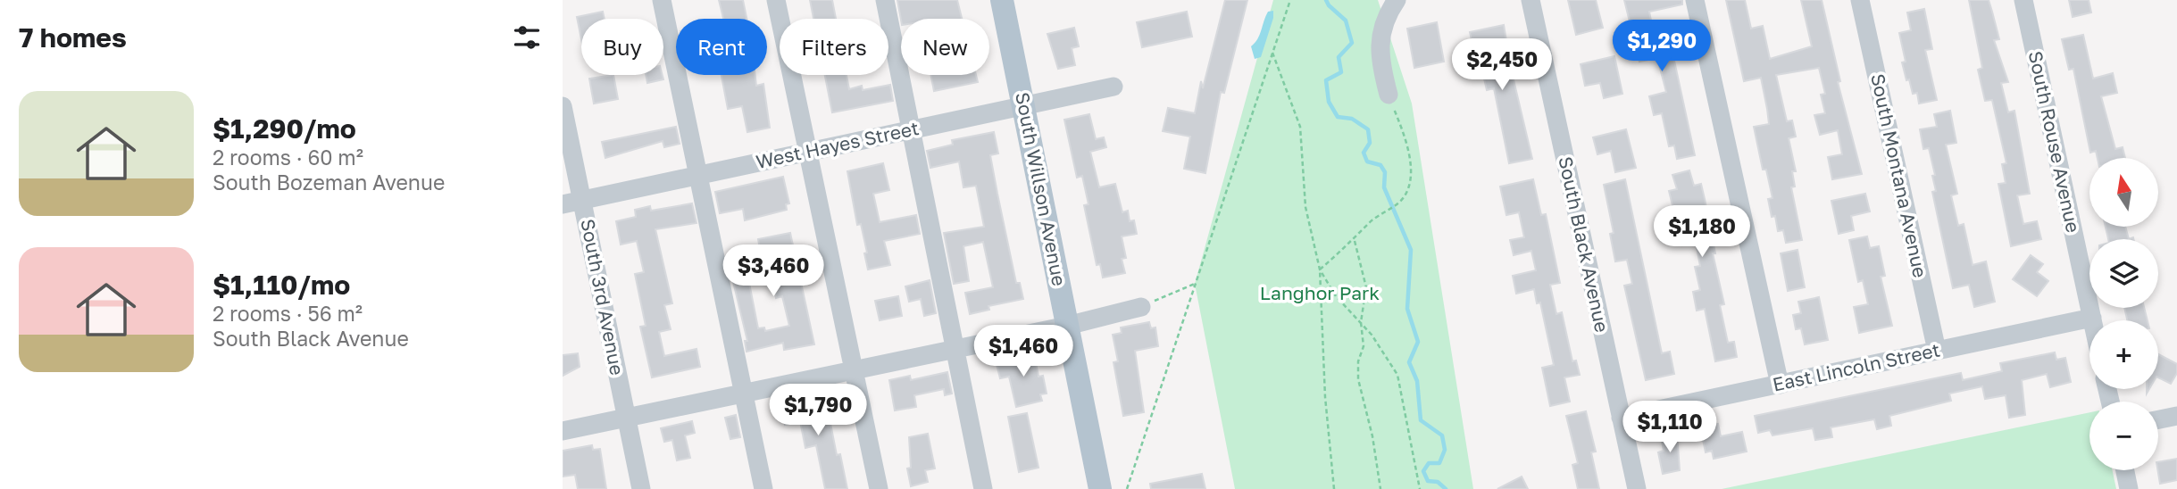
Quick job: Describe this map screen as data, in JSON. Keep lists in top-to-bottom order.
{
  "streets": {
    "main road": ["South Willson Avenue"],
    "street": [
      "South Rouse Avenue",
      "West Hayes Street",
      "South Montana Avenue",
      "South Black Avenue",
      "South 3rd Avenue",
      "East Lincoln Street"
    ]
  },
  "crossings": [
    ["South Rouse Avenue", "East Lincoln Street"],
    ["West Hayes Street", "South Willson Avenue"],
    ["West Hayes Street", "South 3rd Avenue"],
    ["South Montana Avenue", "East Lincoln Street"],
    ["South Black Avenue", "East Lincoln Street"]
  ],
  "parks": ["Langhor Park"],
  "north": "top",
  "page": {
    "heading": "7 homes",
    "chip": [
      "Buy",
      "Rent",
      "Filters",
      "New"
    ],
    "price": [
      "$1,290",
      "$2,450",
      "$1,180",
      "$3,460",
      "$1,460",
      "$1,790",
      "$1,110"
    ],
    "list": [
      {
        "name": "$1,290/mo",
        "note": "2 rooms · 60 m² · South Bozeman Avenue"
      },
      {
        "name": "$1,110/mo",
        "note": "2 rooms · 56 m² · South Black Avenue"
      }
    ],
    "map_buttons": ["+", "−"]
  }
}
